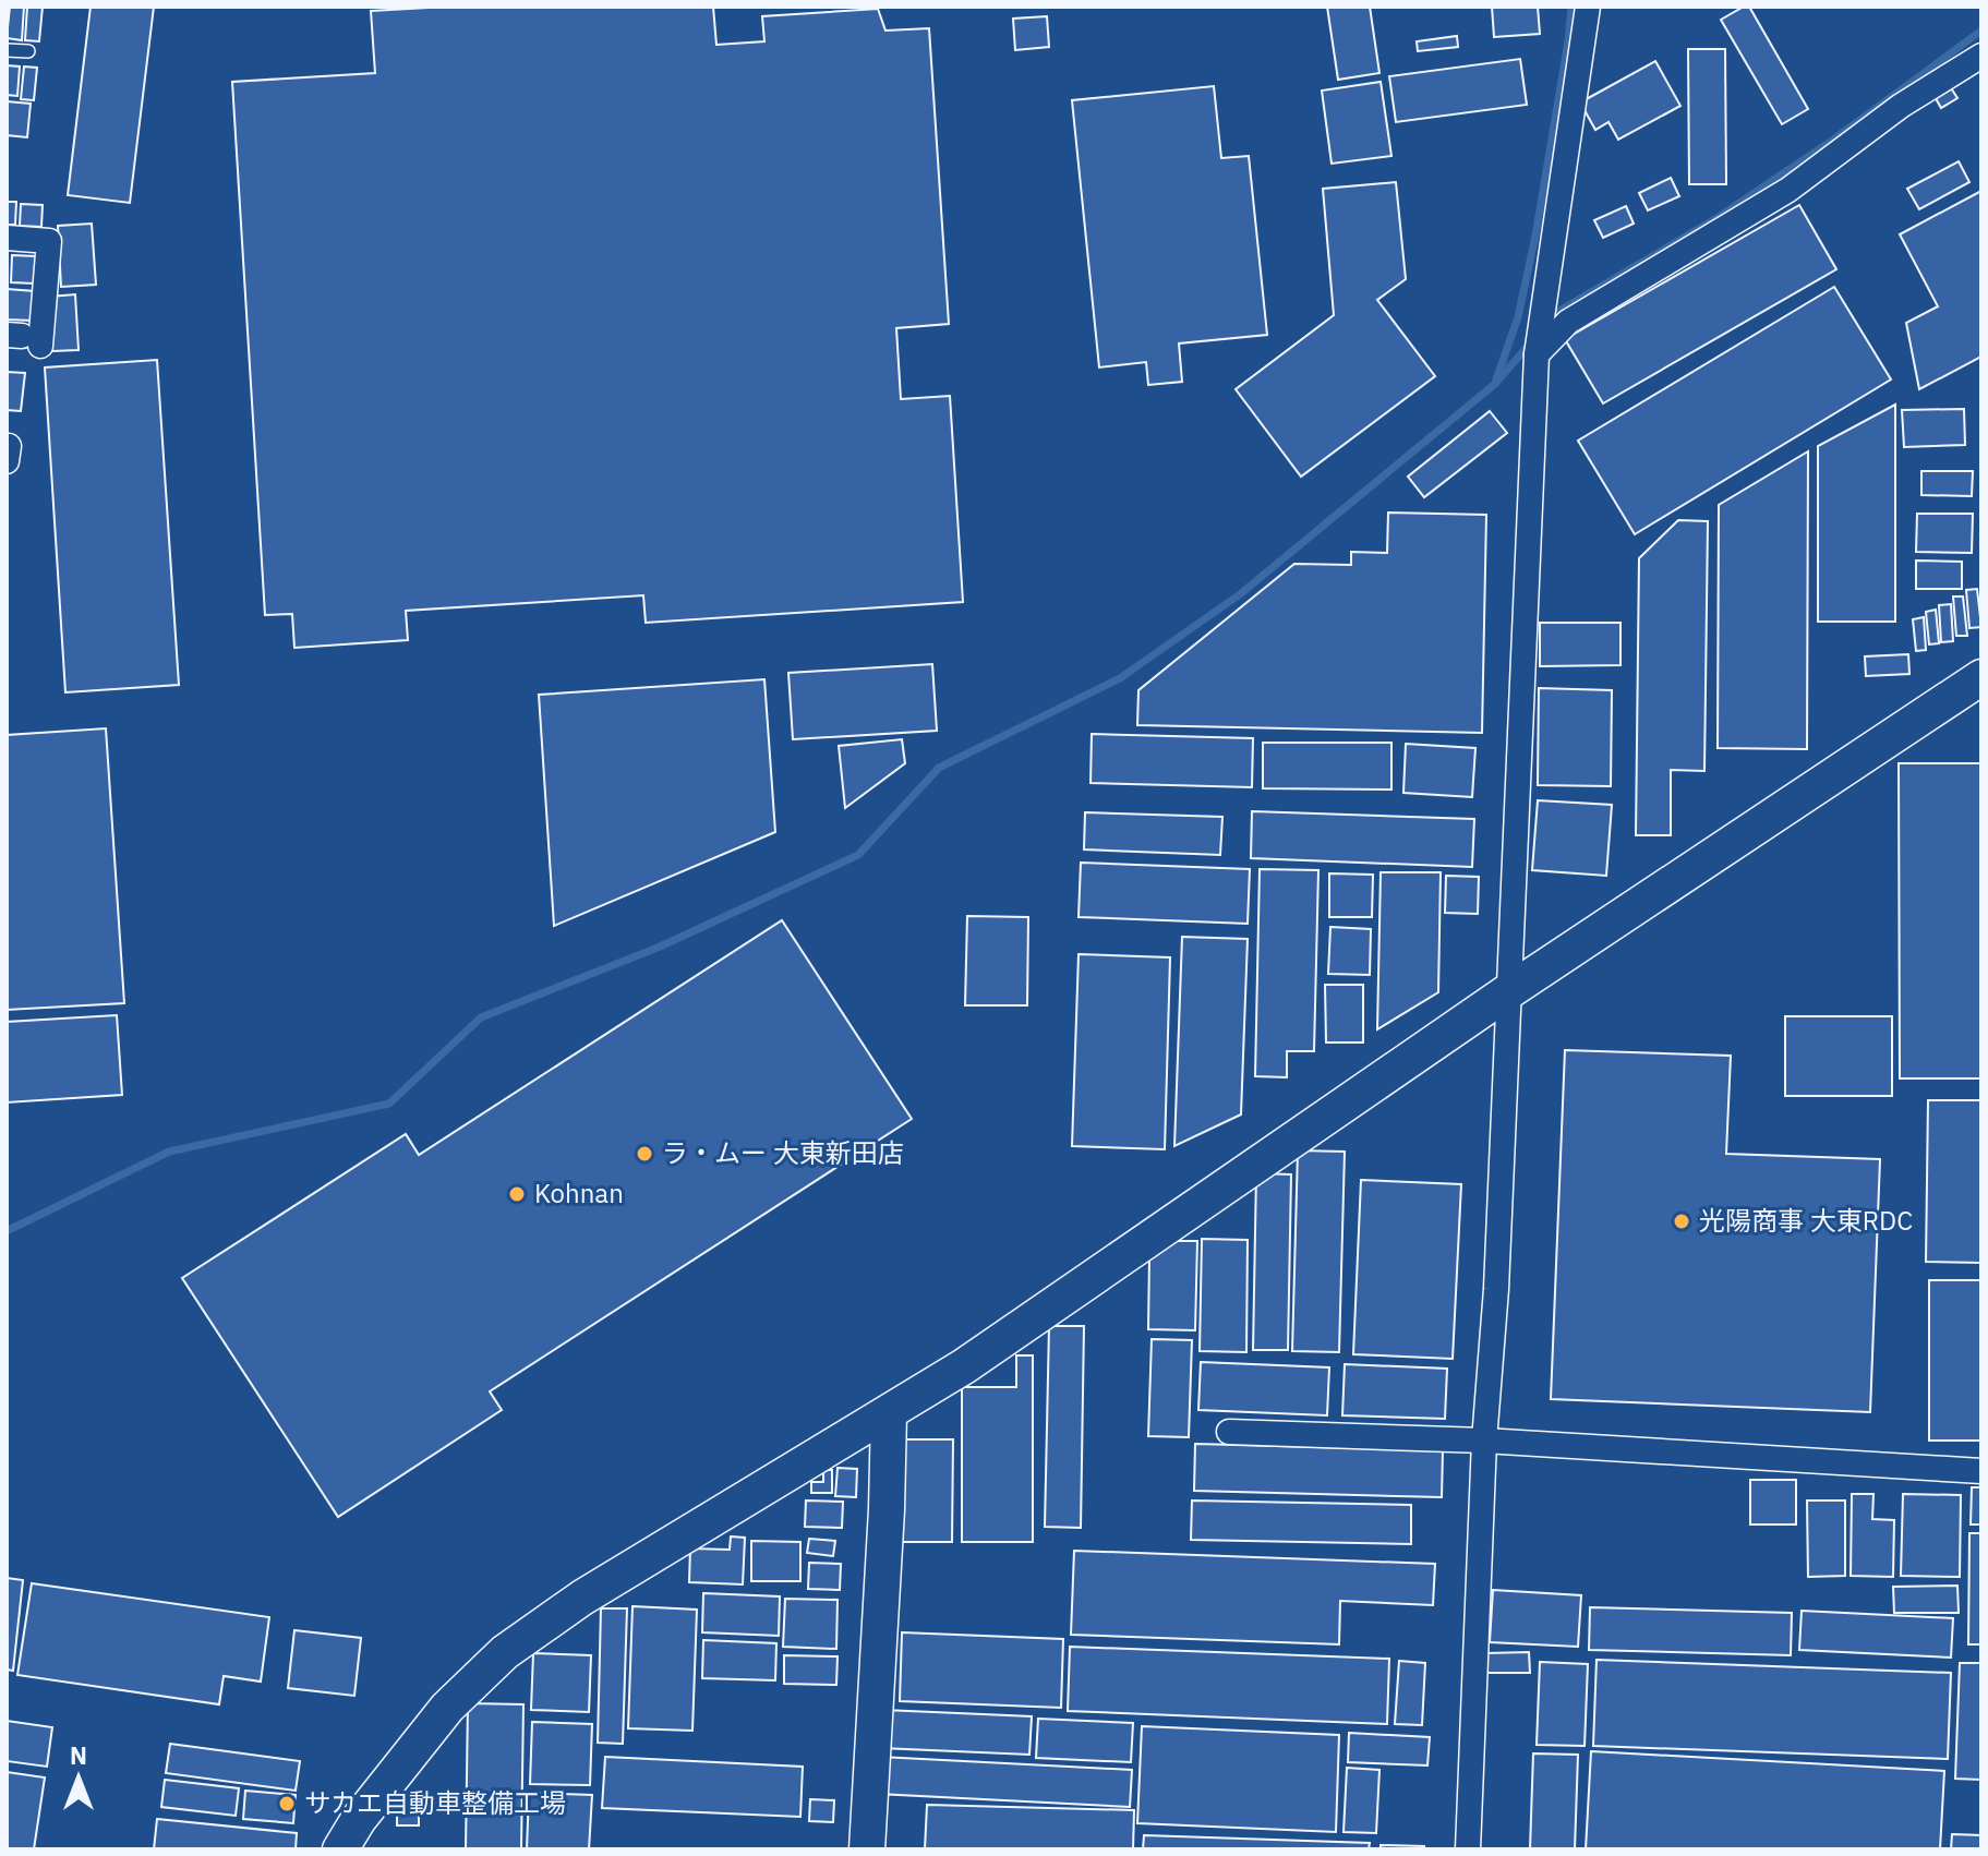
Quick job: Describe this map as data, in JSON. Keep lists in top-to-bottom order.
{
  "places": [
    "ラ・ムー 大東新田店",
    "Kohnan",
    "光陽商事 大東RDC",
    "サカエ自動車整備工場"
  ],
  "north": "top"
}
